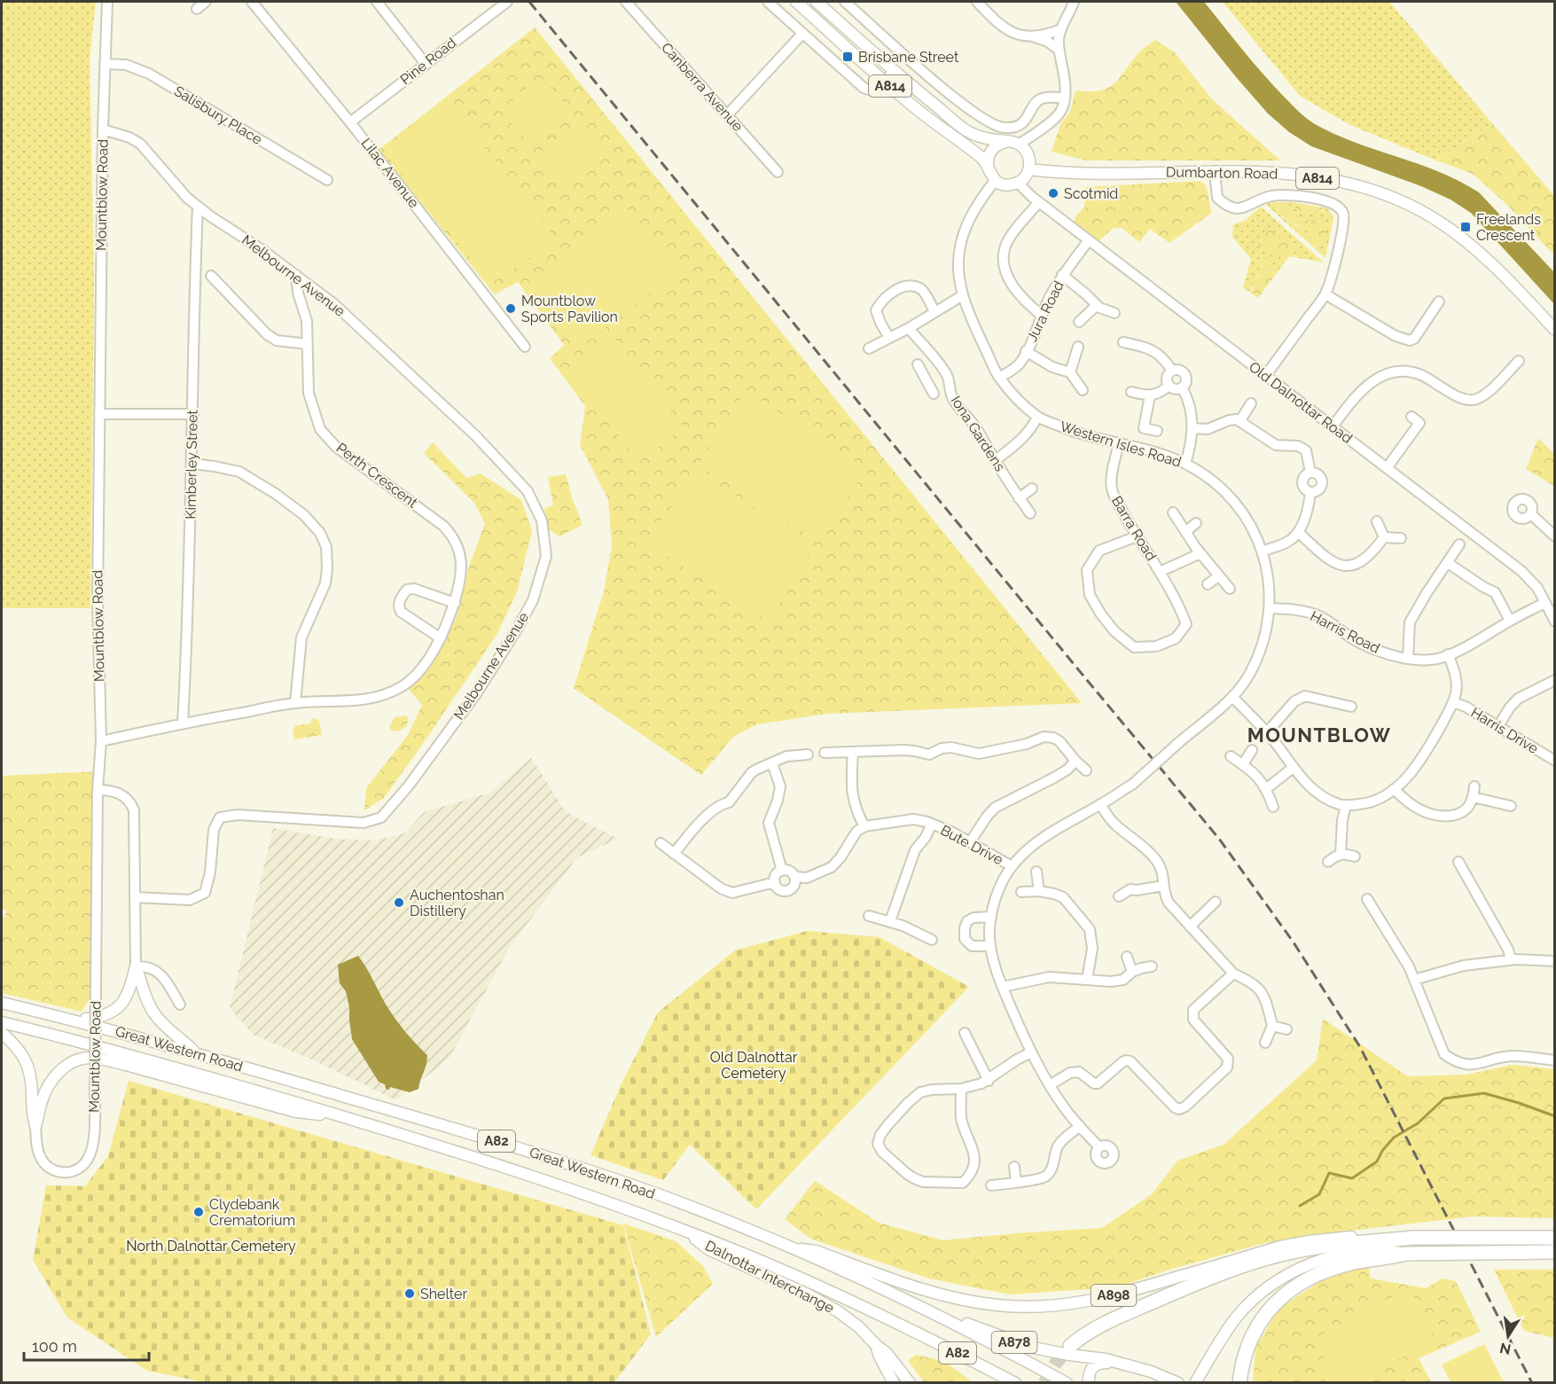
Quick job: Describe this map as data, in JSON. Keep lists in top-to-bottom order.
{
  "streets": {
    "highway": ["A898"],
    "main road": [
      "A814",
      "Dumbarton Road",
      "Great Western Road",
      "A82",
      "Dalnottar Interchange",
      "A878"
    ],
    "street": [
      "Pine Road",
      "Canberra Avenue",
      "Salisbury Place",
      "Lilac Avenue",
      "Mountblow Road",
      "Melbourne Avenue",
      "Jura Road",
      "Old Dalnottar Road",
      "Iona Gardens",
      "Western Isles Road",
      "Kimberley Street",
      "Perth Crescent",
      "Barra Road",
      "Harris Road",
      "Harris Drive",
      "Bute Drive"
    ]
  },
  "crossings": [
    ["Pine Road", "Lilac Avenue"],
    ["A814", "Dumbarton Road"],
    ["A814", "Old Dalnottar Road"],
    ["A814", "Western Isles Road"],
    ["Salisbury Place", "Mountblow Road"],
    ["Dumbarton Road", "Old Dalnottar Road"],
    ["Dumbarton Road", "Western Isles Road"],
    ["Mountblow Road", "Melbourne Avenue"],
    ["Mountblow Road", "Perth Crescent"],
    ["Melbourne Avenue", "Kimberley Street"],
    ["Melbourne Avenue", "Perth Crescent"],
    ["Jura Road", "Old Dalnottar Road"],
    ["Jura Road", "Western Isles Road"],
    ["Old Dalnottar Road", "Western Isles Road"],
    ["Old Dalnottar Road", "Harris Road"],
    ["Western Isles Road", "Barra Road"],
    ["Western Isles Road", "Harris Road"],
    ["Western Isles Road", "Bute Drive"],
    ["Kimberley Street", "Perth Crescent"],
    ["Great Western Road", "A82"],
    ["Great Western Road", "Dalnottar Interchange"],
    ["Great Western Road", "A898"],
    ["Great Western Road", "A878"]
  ],
  "districts": ["MOUNTBLOW"],
  "parks": ["Old Dalnottar Cemetery", "North Dalnottar Cemetery"],
  "places": {
    "transit": ["Brisbane Street", "Freelands Crescent"],
    "other": [
      "Scotmid",
      "Mountblow Sports Pavilion",
      "Auchentoshan Distillery",
      "Clydebank Crematorium",
      "Shelter"
    ]
  },
  "scale_bar": "100 m",
  "north": "bottom"
}
